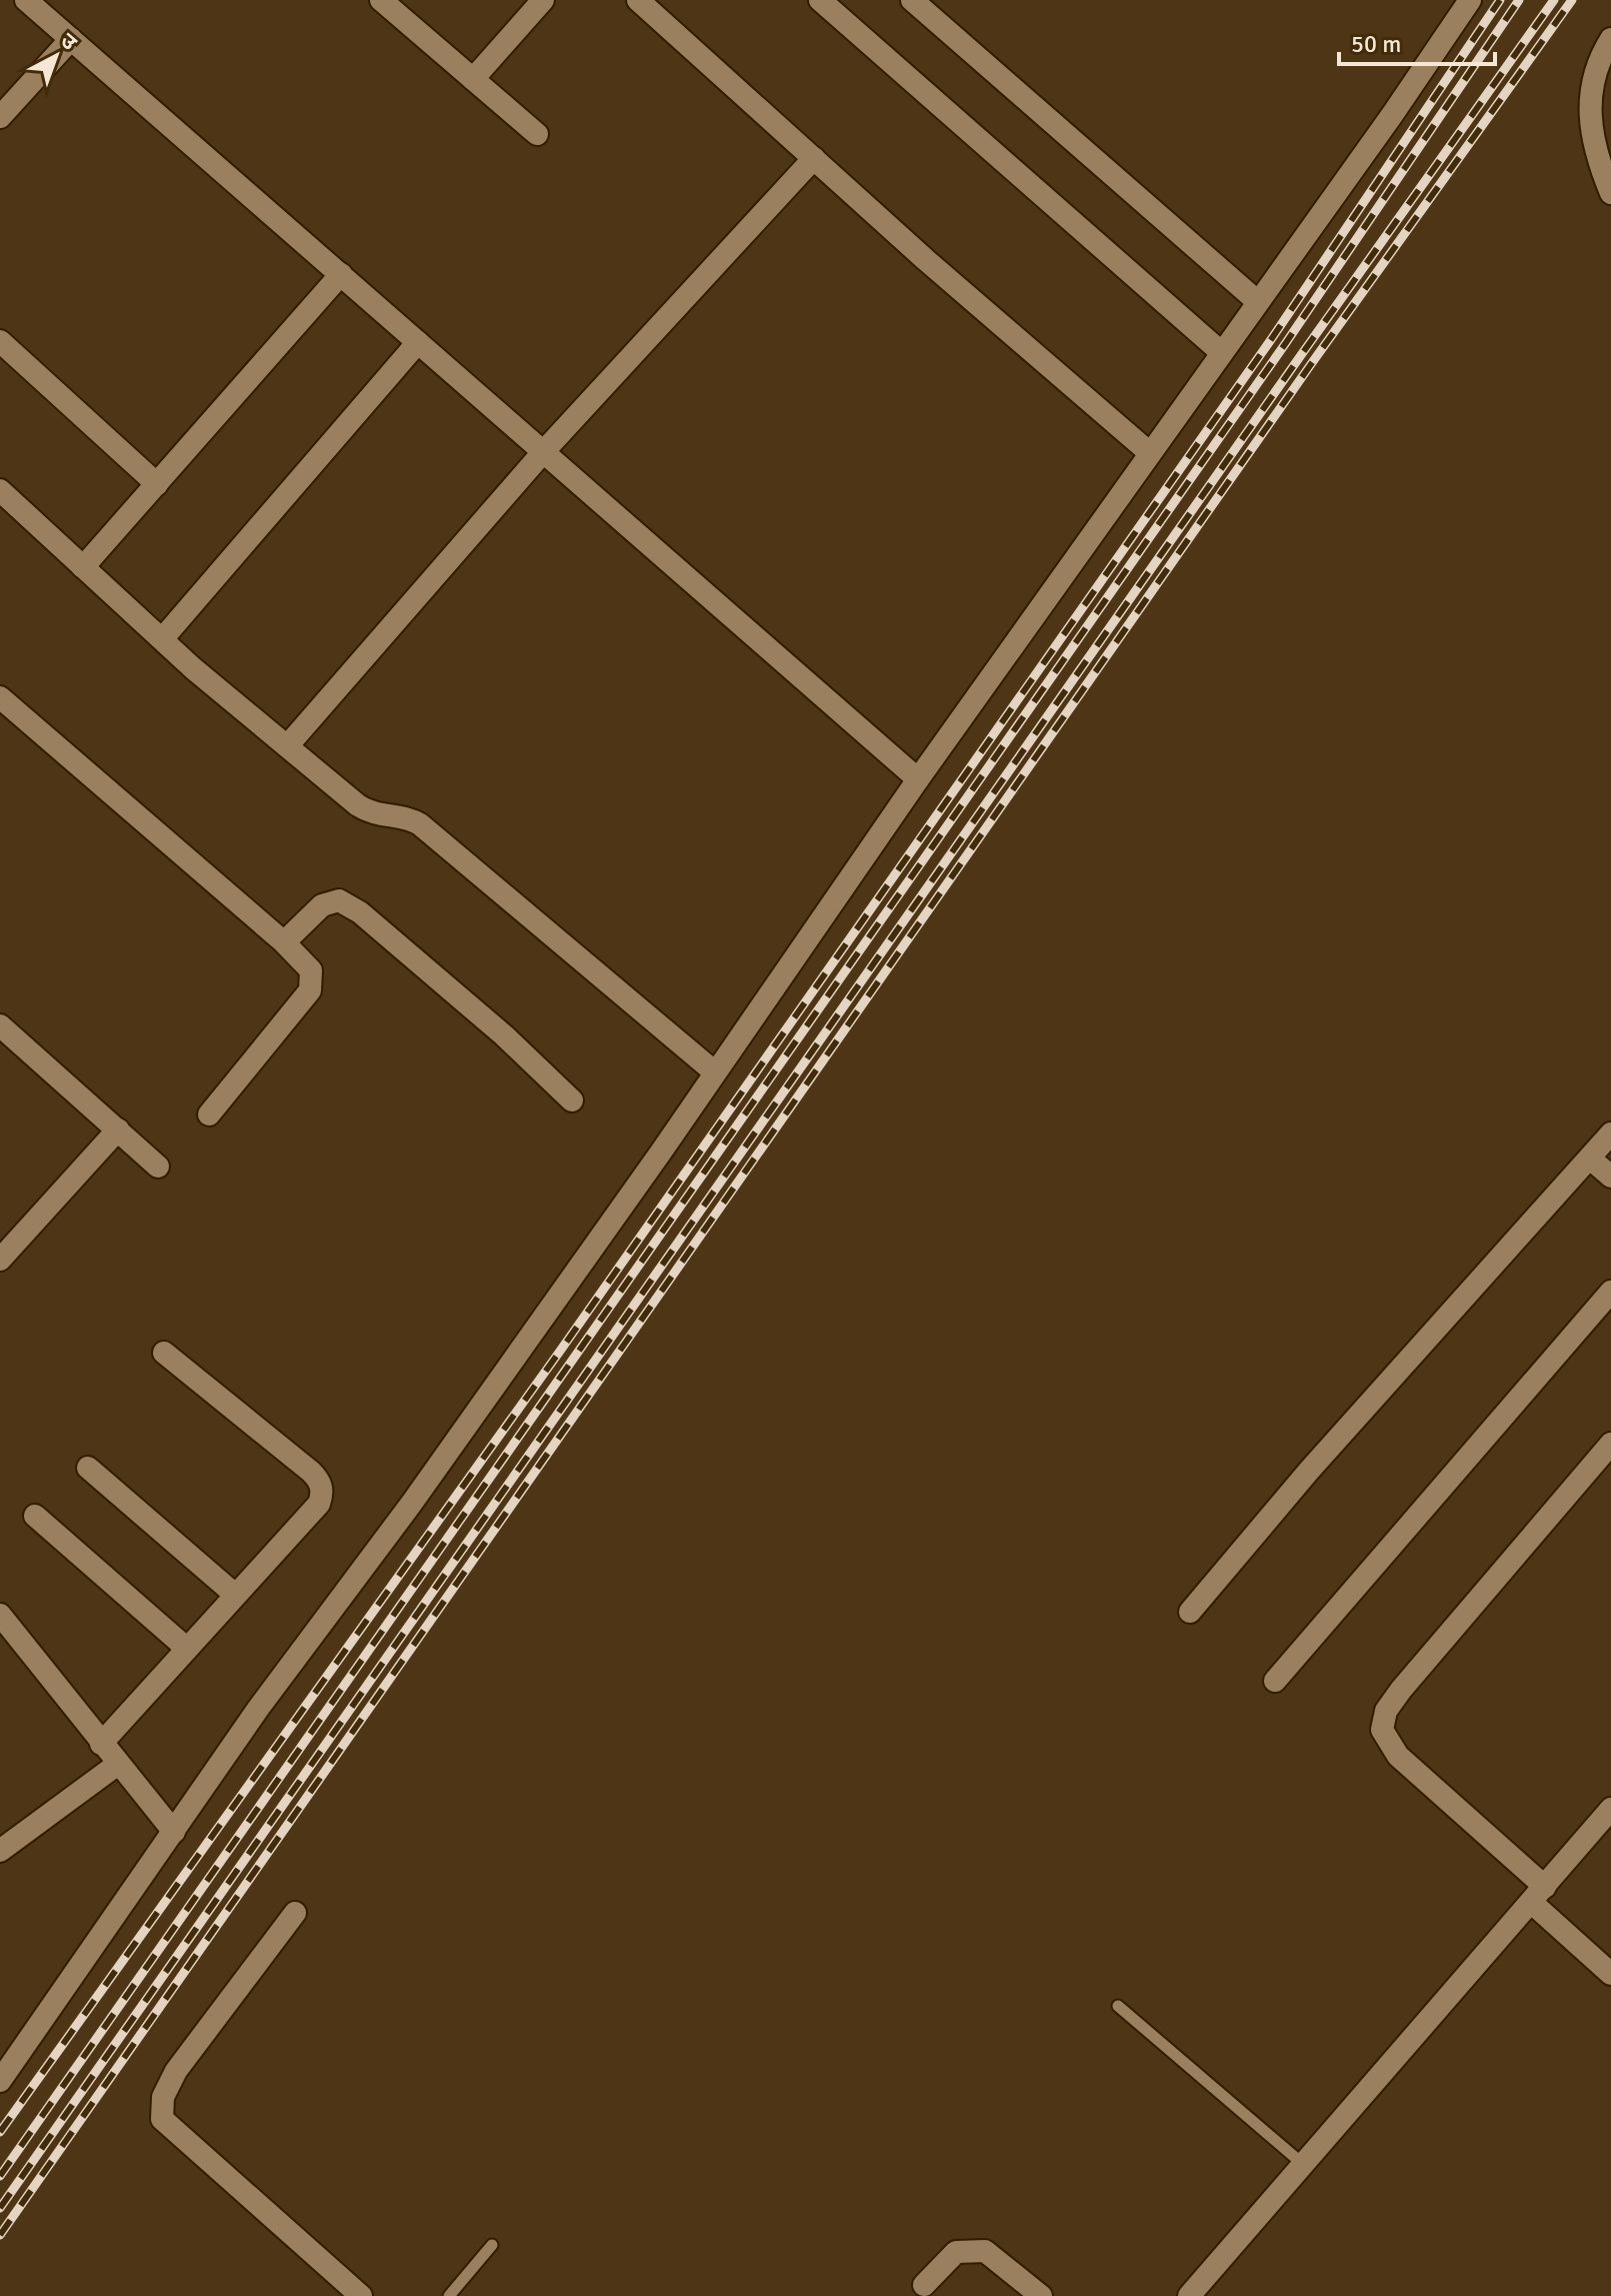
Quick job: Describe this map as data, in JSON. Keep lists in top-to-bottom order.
{
  "scale_bar": "50 m",
  "north": "top right"
}
